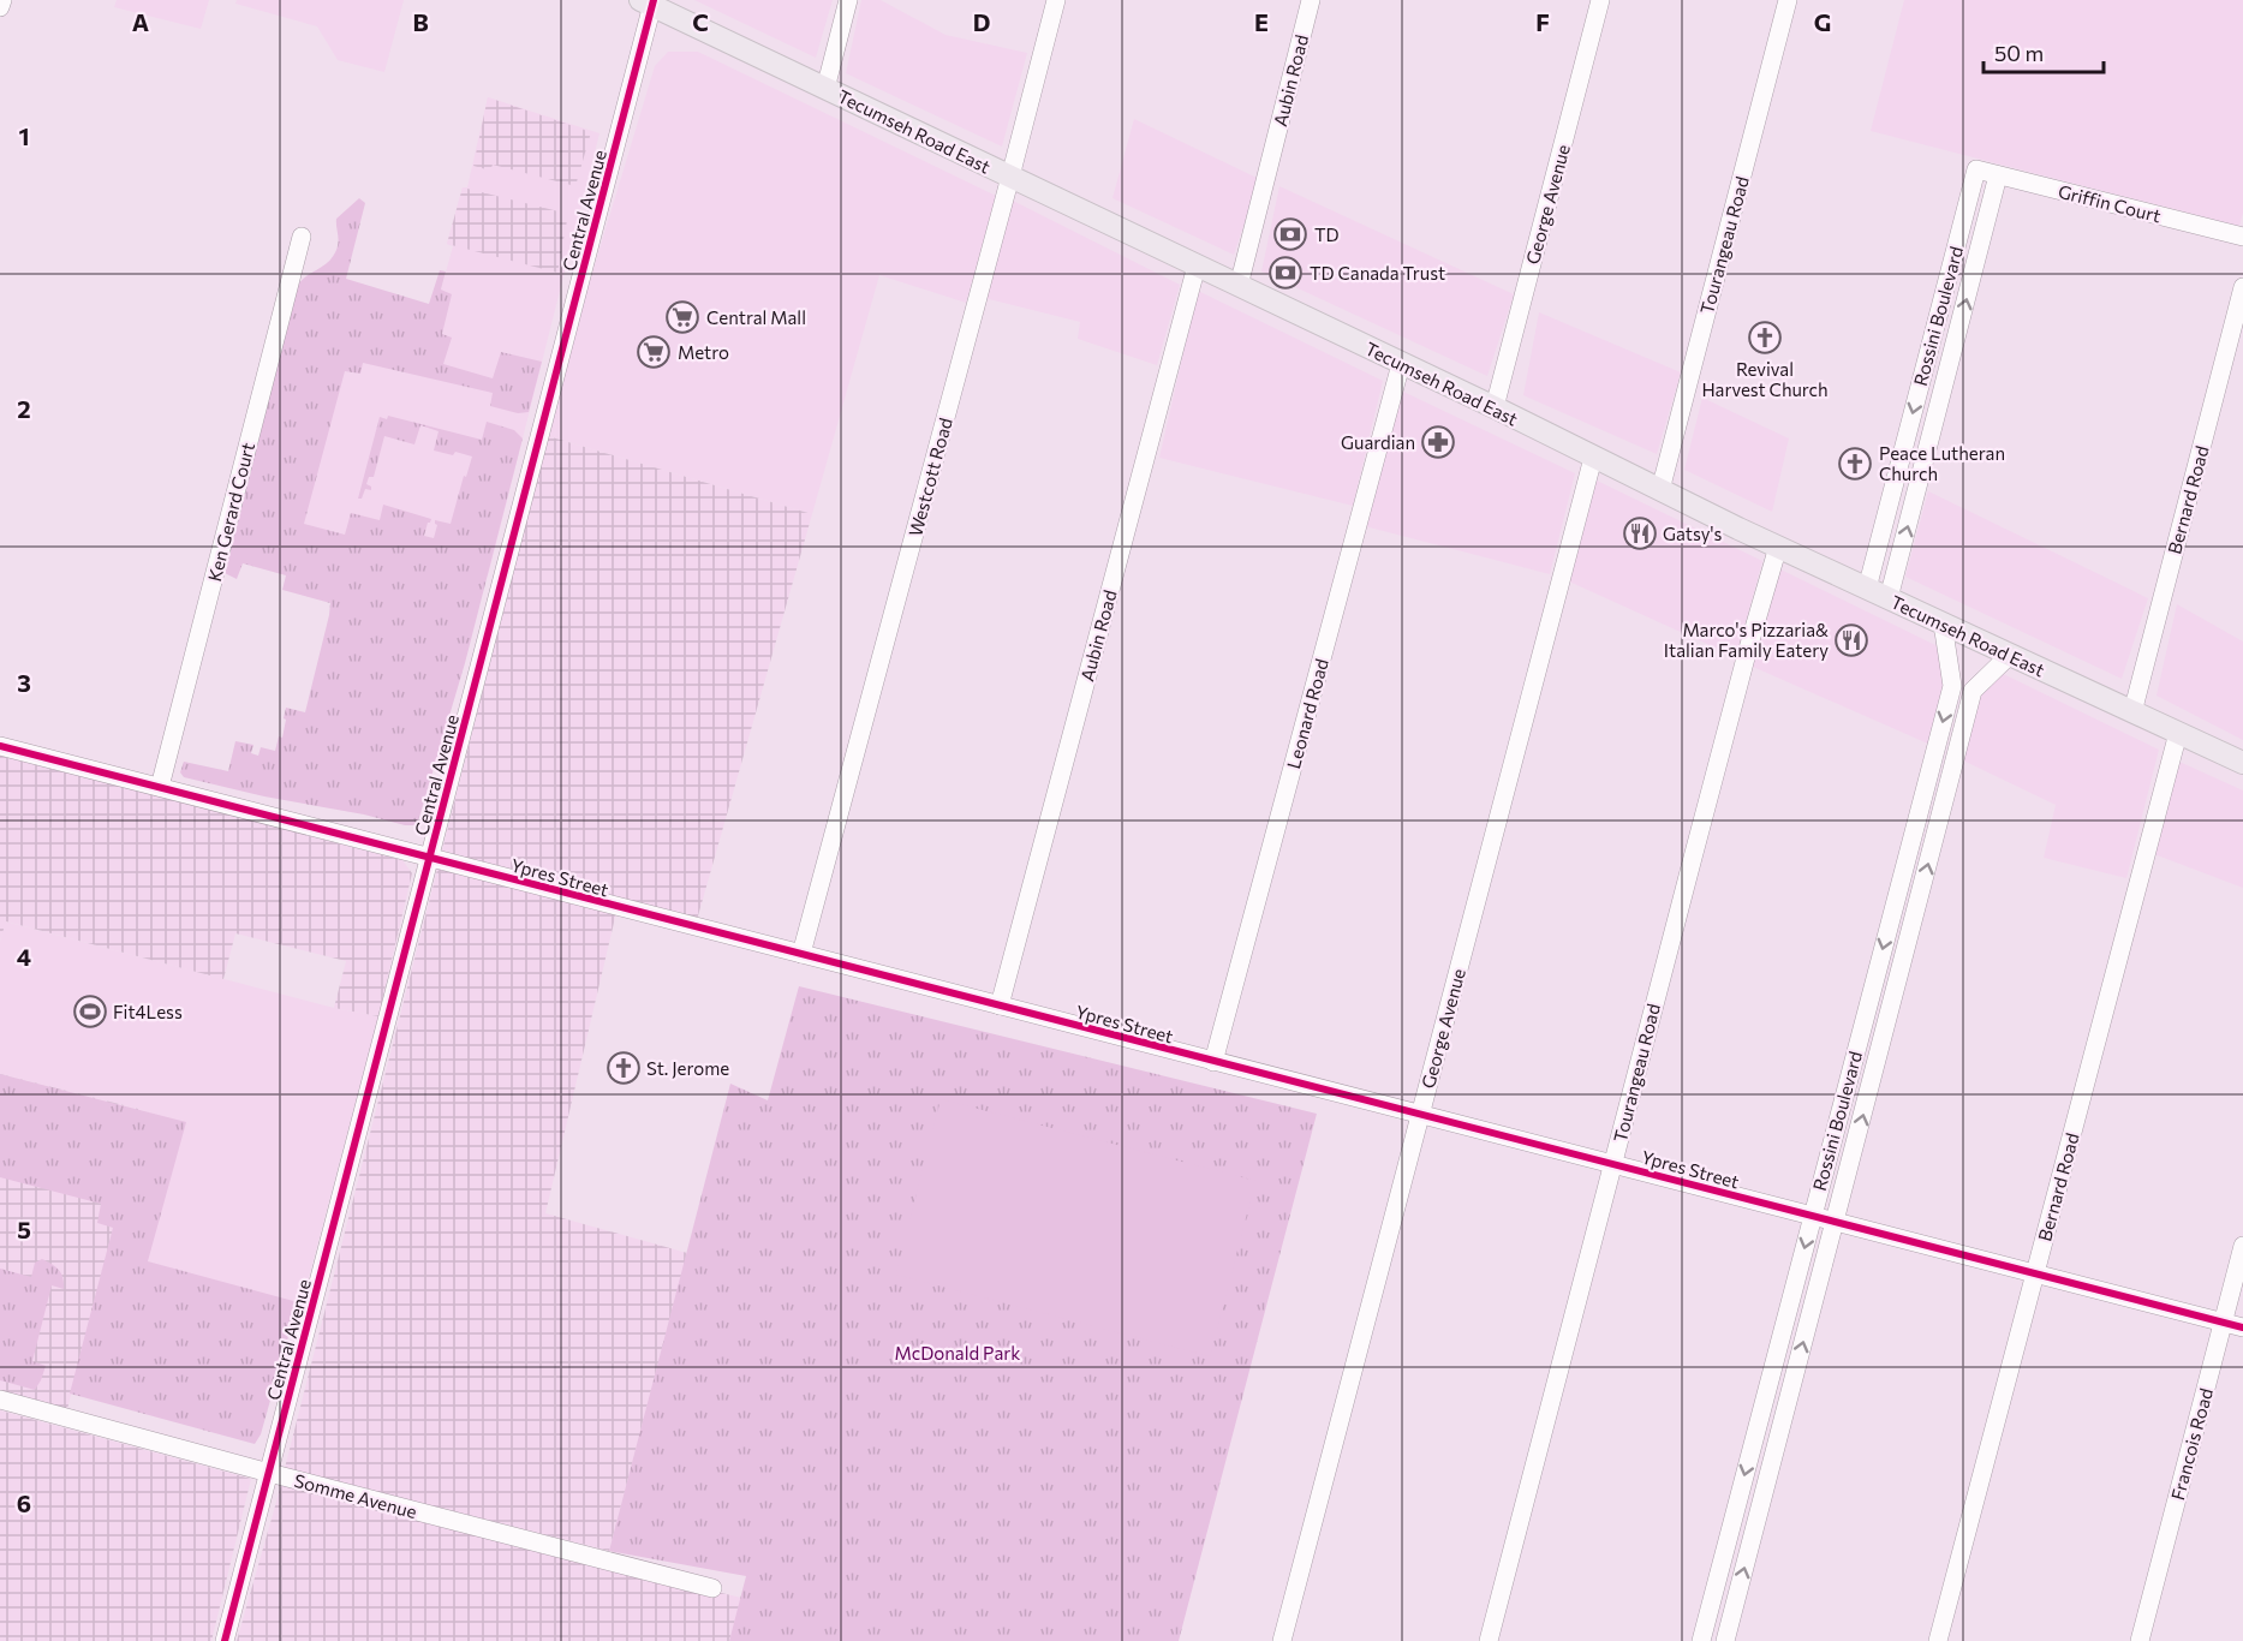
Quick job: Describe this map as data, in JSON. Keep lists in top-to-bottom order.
{
  "streets": {
    "main road": ["Tecumseh Road East"],
    "street": [
      "Aubin Road",
      "Griffin Court",
      "George Avenue",
      "Central Avenue",
      "Tourangeau Road",
      "Rossini Boulevard",
      "Westcott Road",
      "Bernard Road",
      "Ken Gerard Court",
      "Leonard Road",
      "Ypres Street",
      "Francois Road",
      "Somme Avenue"
    ]
  },
  "crossings": [
    ["Aubin Road", "Tecumseh Road East"],
    ["Aubin Road", "Ypres Street"],
    ["Tecumseh Road East", "George Avenue"],
    ["Tecumseh Road East", "Central Avenue"],
    ["Tecumseh Road East", "Tourangeau Road"],
    ["Tecumseh Road East", "Rossini Boulevard"],
    ["Tecumseh Road East", "Westcott Road"],
    ["Tecumseh Road East", "Bernard Road"],
    ["Tecumseh Road East", "Leonard Road"],
    ["Griffin Court", "Rossini Boulevard"],
    ["George Avenue", "Ypres Street"],
    ["Central Avenue", "Ypres Street"],
    ["Central Avenue", "Somme Avenue"],
    ["Tourangeau Road", "Ypres Street"],
    ["Rossini Boulevard", "Ypres Street"],
    ["Westcott Road", "Ypres Street"],
    ["Bernard Road", "Ypres Street"],
    ["Ken Gerard Court", "Ypres Street"],
    ["Leonard Road", "Ypres Street"],
    ["Ypres Street", "Francois Road"]
  ],
  "parks": ["McDonald Park"],
  "places": {
    "bank": ["TD", "TD Canada Trust"],
    "supermarket": ["Central Mall", "Metro"],
    "church": ["Revival Harvest Church", "Peace Lutheran Church", "St. Jerome"],
    "pharmacy": ["Guardian"],
    "restaurant": ["Gatsy's", "Marco's Pizzaria& Italian Family Eatery"],
    "sports": ["Fit4Less"]
  },
  "scale_bar": "50 m",
  "grid": {
    "columns": [
      "A",
      "B",
      "C",
      "D",
      "E",
      "F",
      "G"
    ],
    "rows": [
      "1",
      "2",
      "3",
      "4",
      "5",
      "6"
    ]
  }
}
